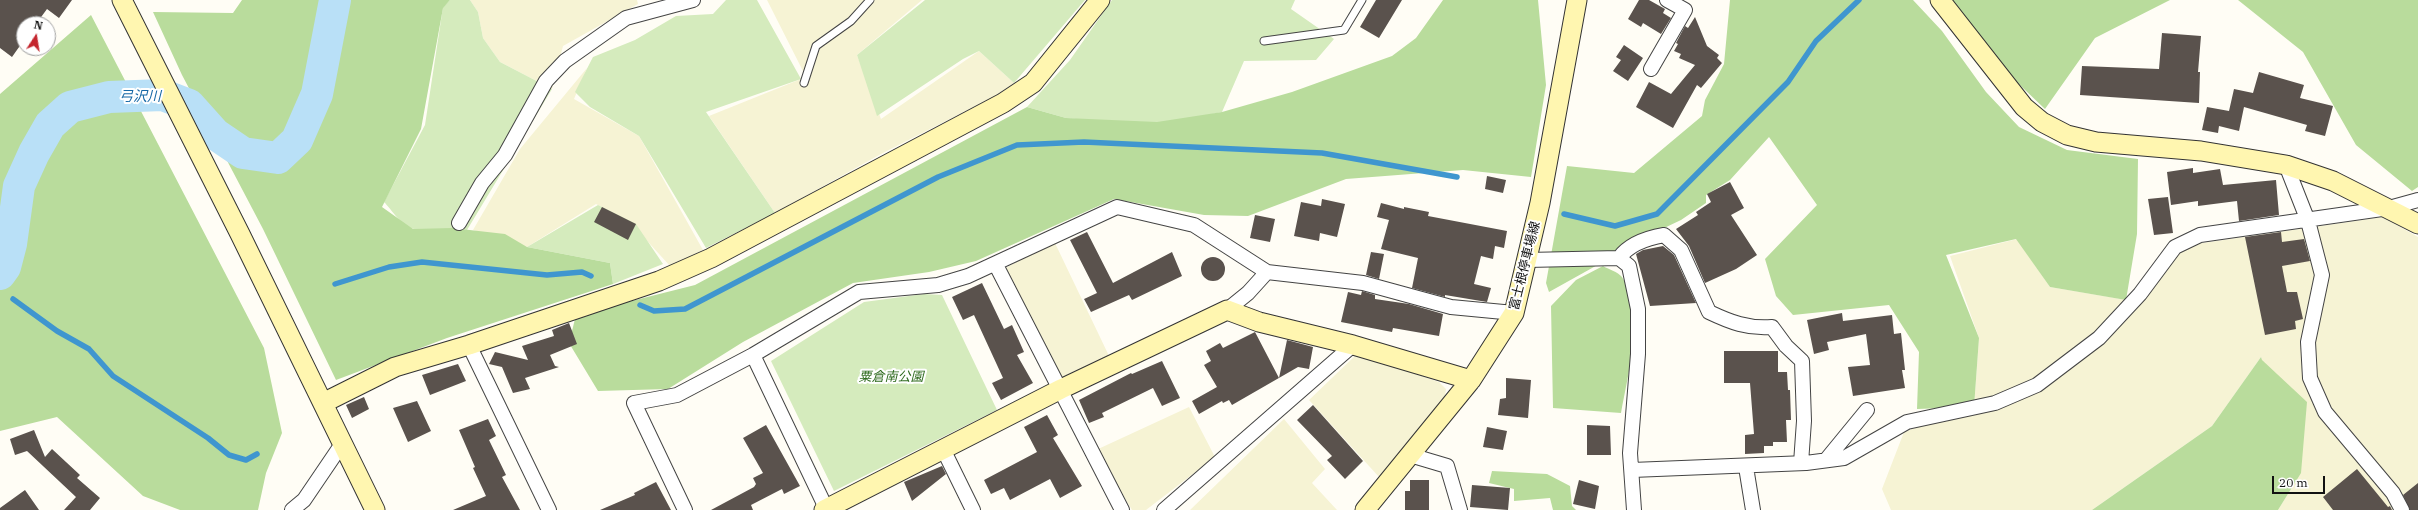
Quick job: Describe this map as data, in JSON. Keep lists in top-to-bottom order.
{
  "streets": {
    "street": ["富士根停車場線"]
  },
  "water": ["弓沢川"],
  "parks": ["粟倉南公園"],
  "scale_bar": "20 m",
  "north": "top"
}
